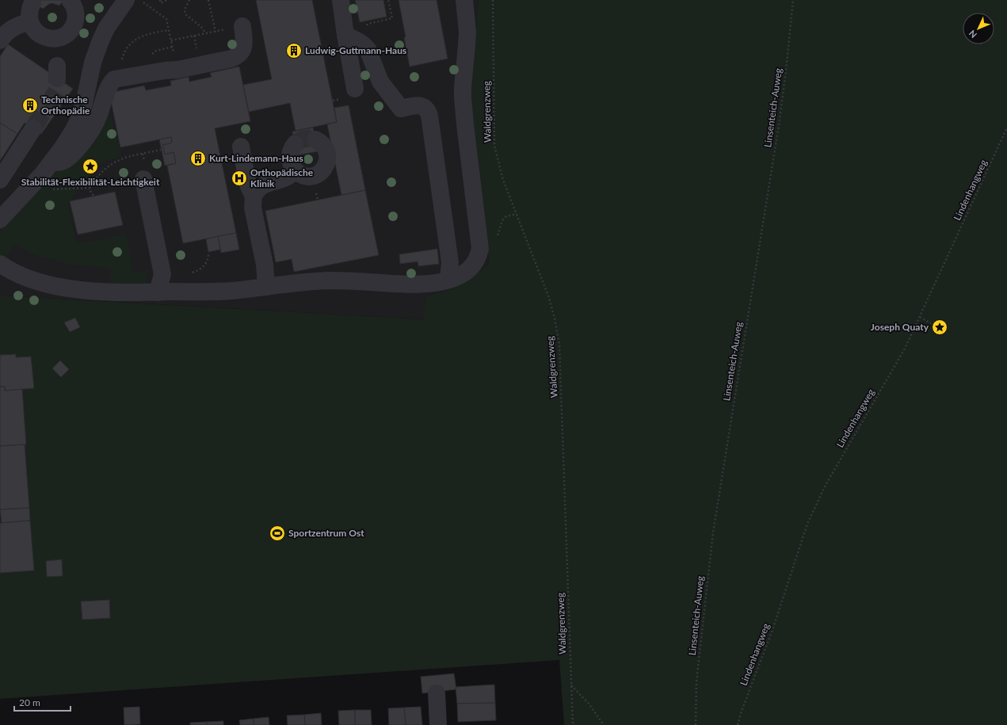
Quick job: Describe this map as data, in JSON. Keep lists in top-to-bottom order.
{
  "streets": {
    "path": ["Linsenteich-Auweg", "Waldgrenzweg", "Lindenhangweg"]
  },
  "places": {
    "building": ["Ludwig-Guttmann-Haus", "Technische Orthopädie", "Kurt-Lindemann-Haus"],
    "place": ["Stabilität-Flexibilität-Leichtigkeit", "Joseph Quaty"],
    "hospital": ["Orthopädische Klinik"],
    "sports": ["Sportzentrum Ost"]
  },
  "scale_bar": "20 m",
  "north": "bottom left"
}
